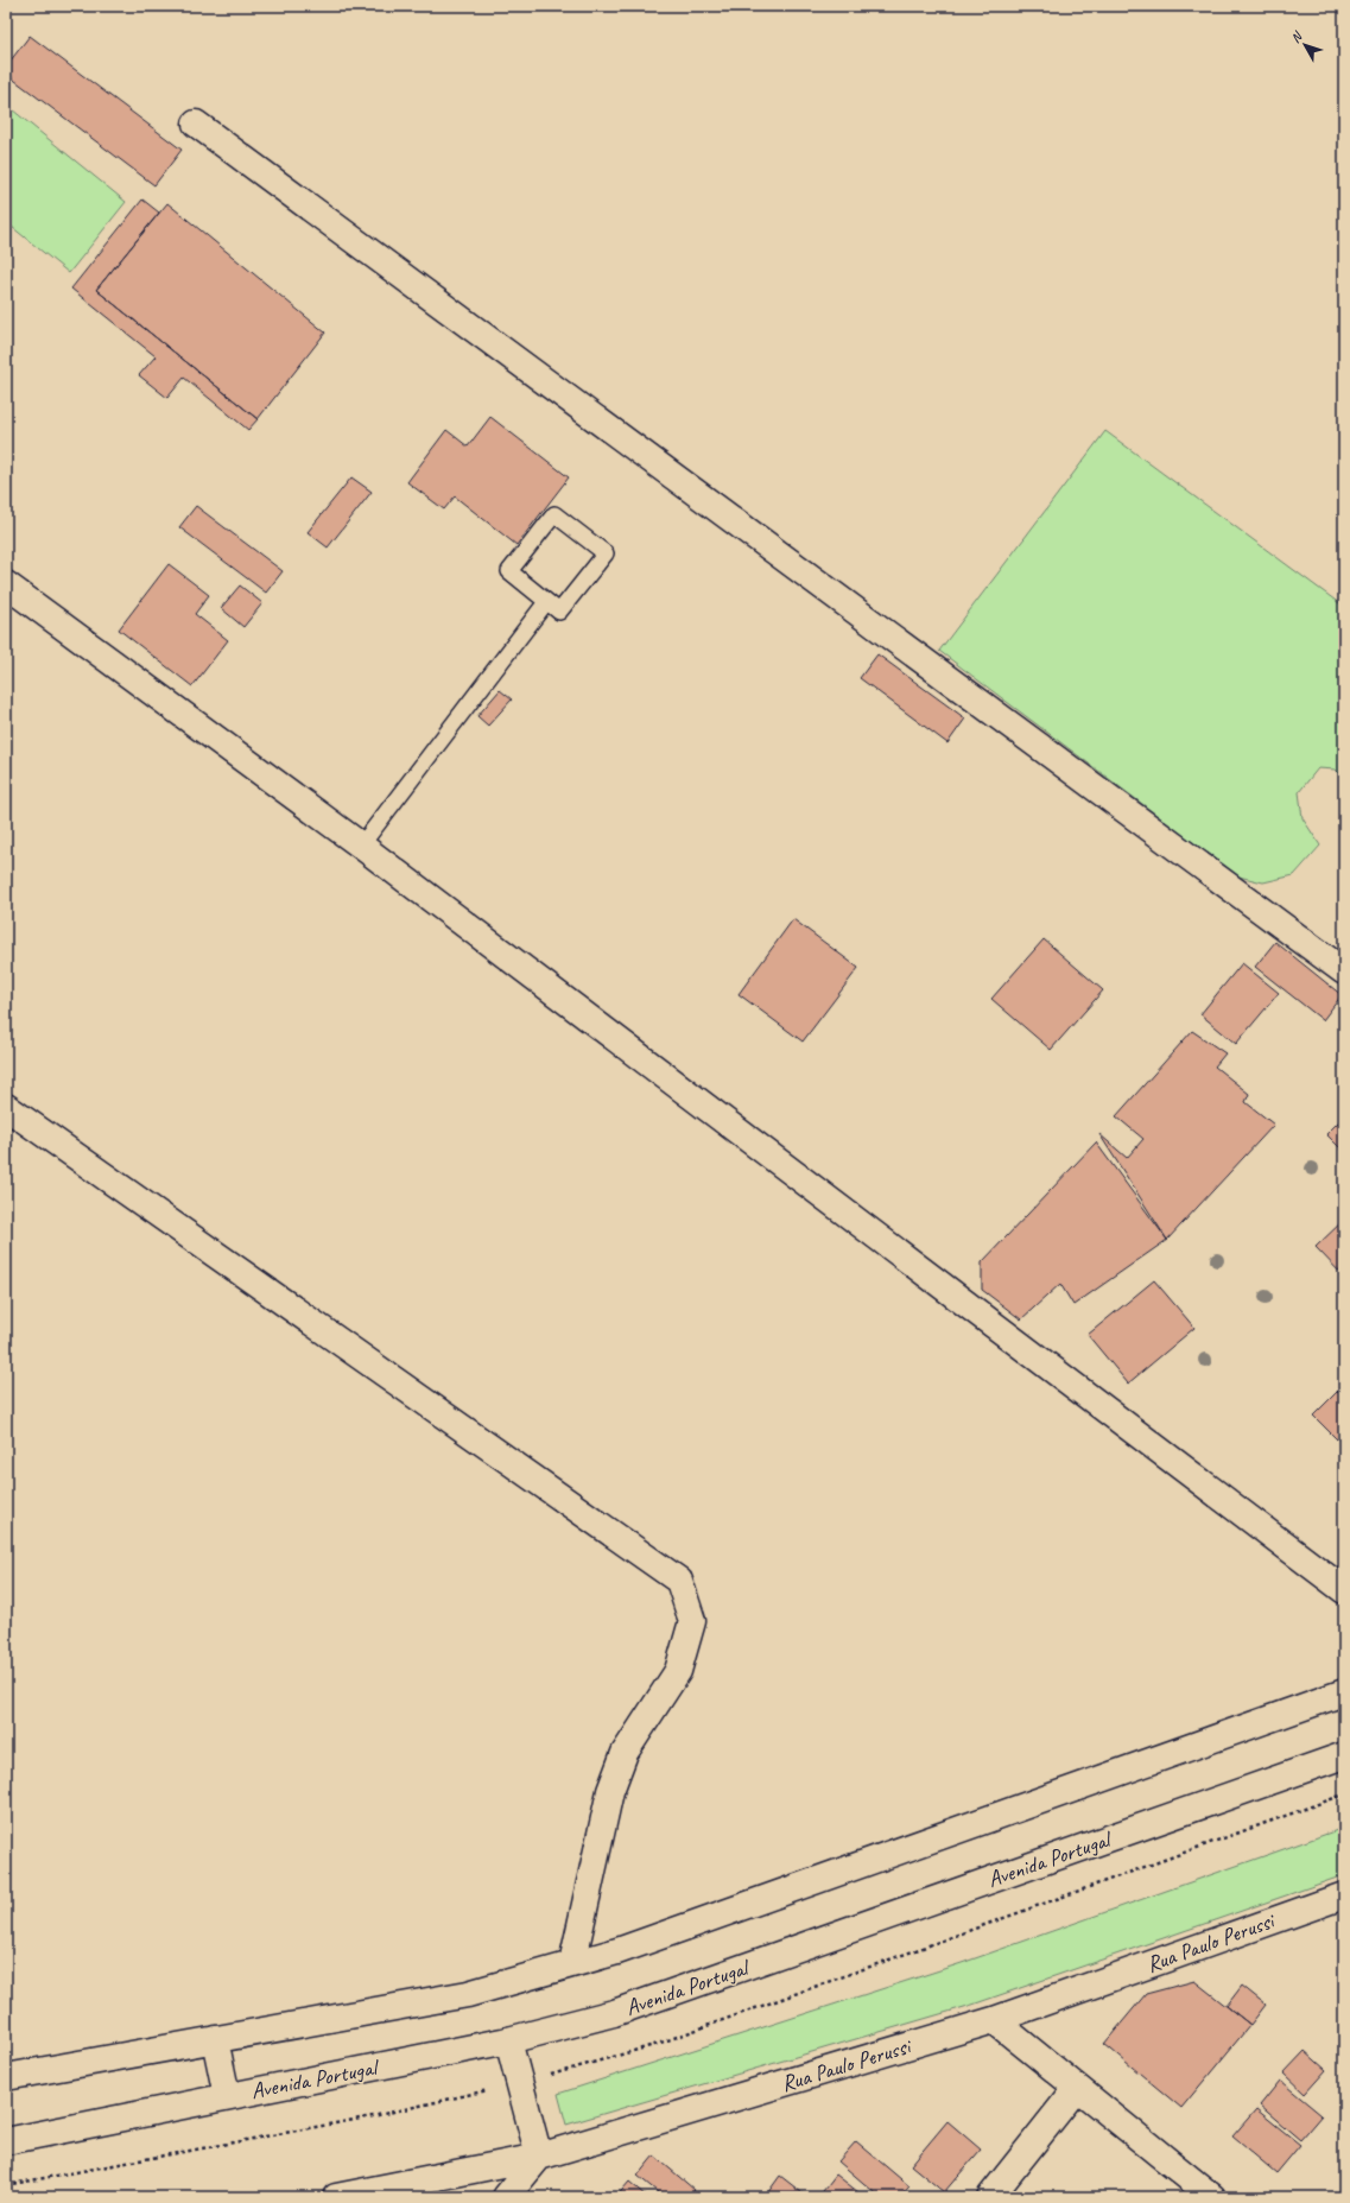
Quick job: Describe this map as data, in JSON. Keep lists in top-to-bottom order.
{
  "streets": {
    "street": ["Avenida Portugal", "Rua Paulo Perussi"]
  },
  "north": "top left"
}
